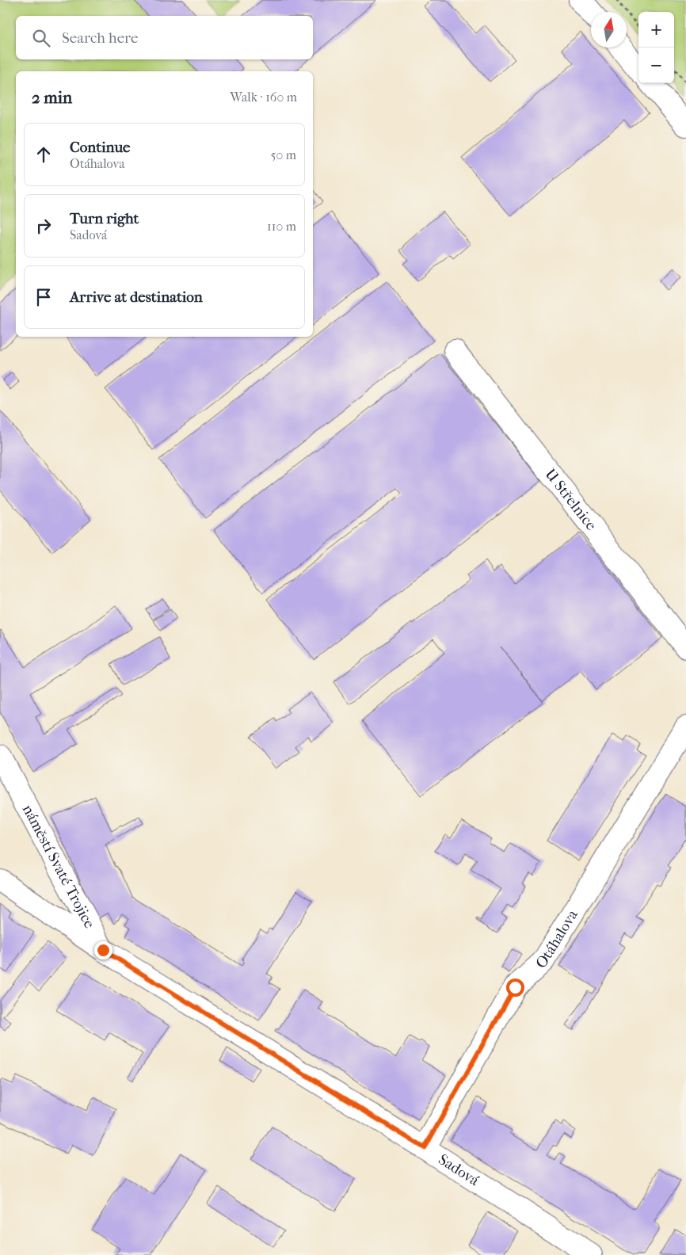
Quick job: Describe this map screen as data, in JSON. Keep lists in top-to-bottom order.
{
  "streets": {
    "street": [
      "U Střelnice",
      "náměstí Svaté Trojice",
      "Otáhalova",
      "Sadová"
    ]
  },
  "crossings": [
    ["náměstí Svaté Trojice", "Sadová"],
    ["Otáhalova", "Sadová"]
  ],
  "north": "top",
  "page": {
    "map_buttons": ["+", "−"],
    "search": "Search here",
    "heading": ["2 min", "Walk · 160 m"],
    "list": [
      ["Continue", "Otáhalova", "50 m"],
      ["Turn right", "Sadová", "110 m"],
      "Arrive at destination"
    ]
  }
}
